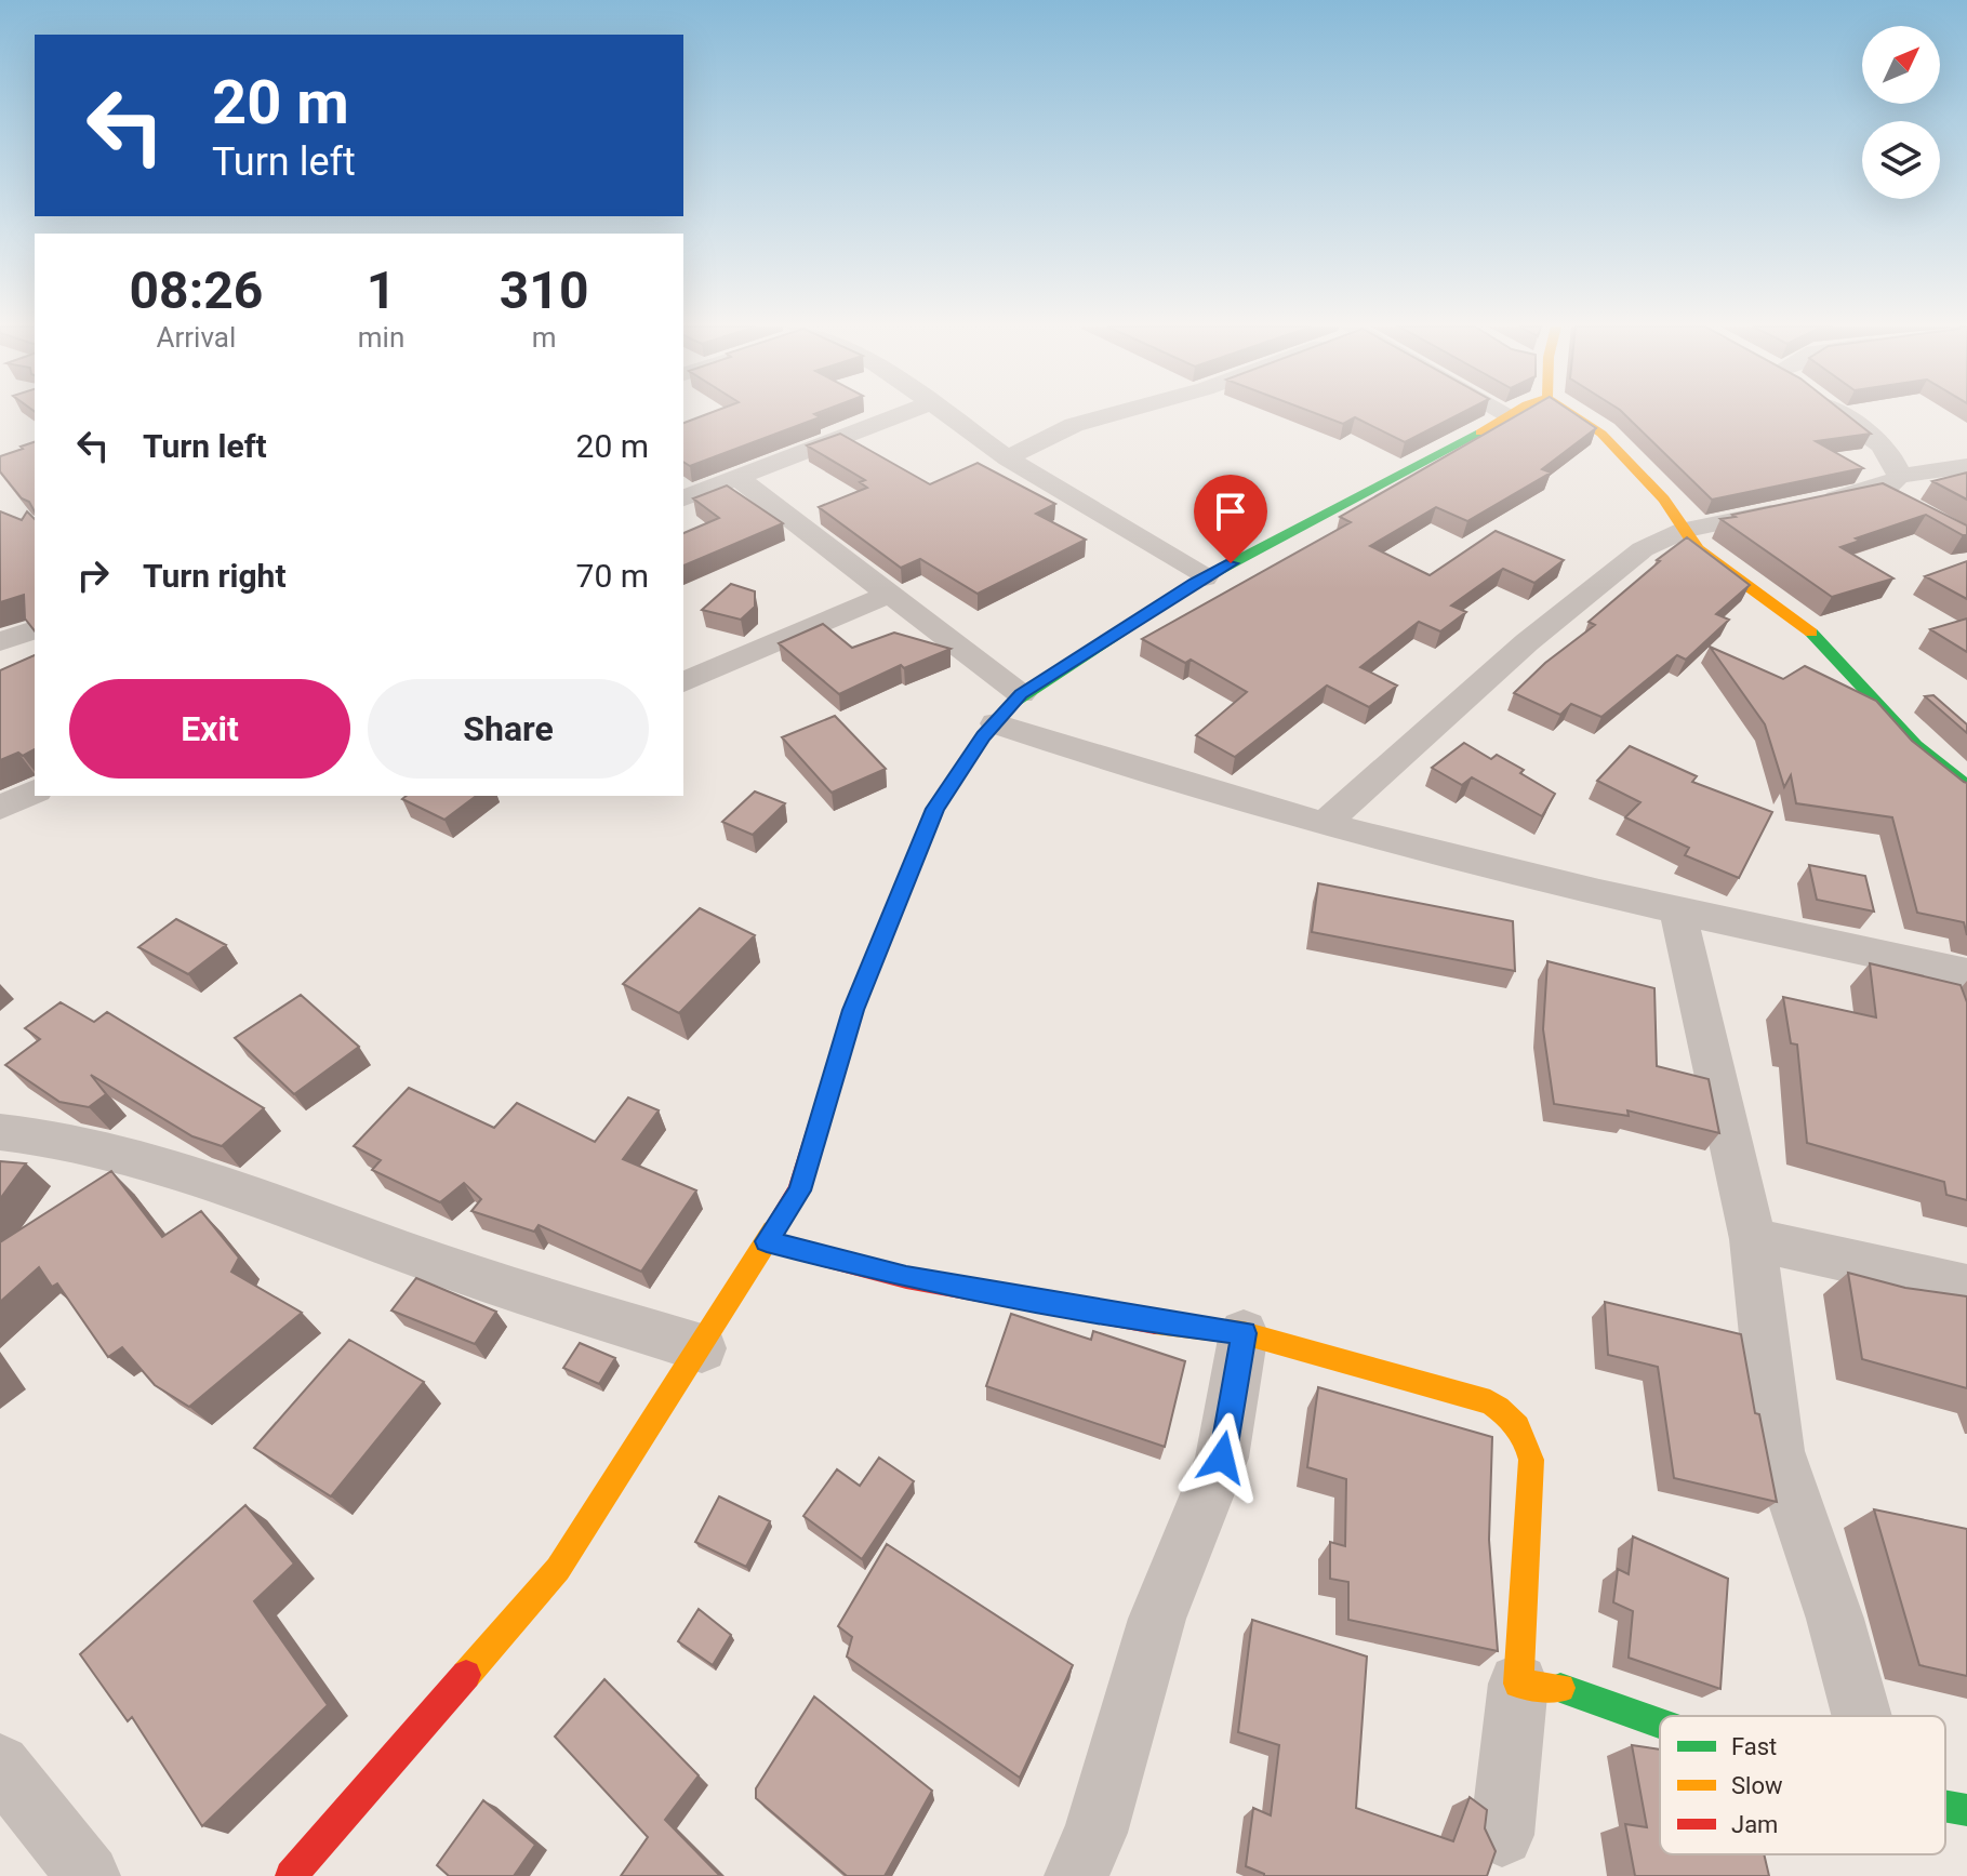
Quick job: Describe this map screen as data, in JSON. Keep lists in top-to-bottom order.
{
  "legend": ["Fast", "Slow", "Jam"],
  "north": "top right",
  "page": {
    "turn": ["20 m", "Turn left"],
    "eta": [
      "08:26",
      "Arrival",
      "1",
      "min",
      "310",
      "m"
    ],
    "list": [
      {
        "name": "Turn left",
        "value": "20 m"
      },
      {
        "name": "Turn right",
        "value": "70 m"
      }
    ],
    "buttons": ["Exit", "Share"]
  }
}
